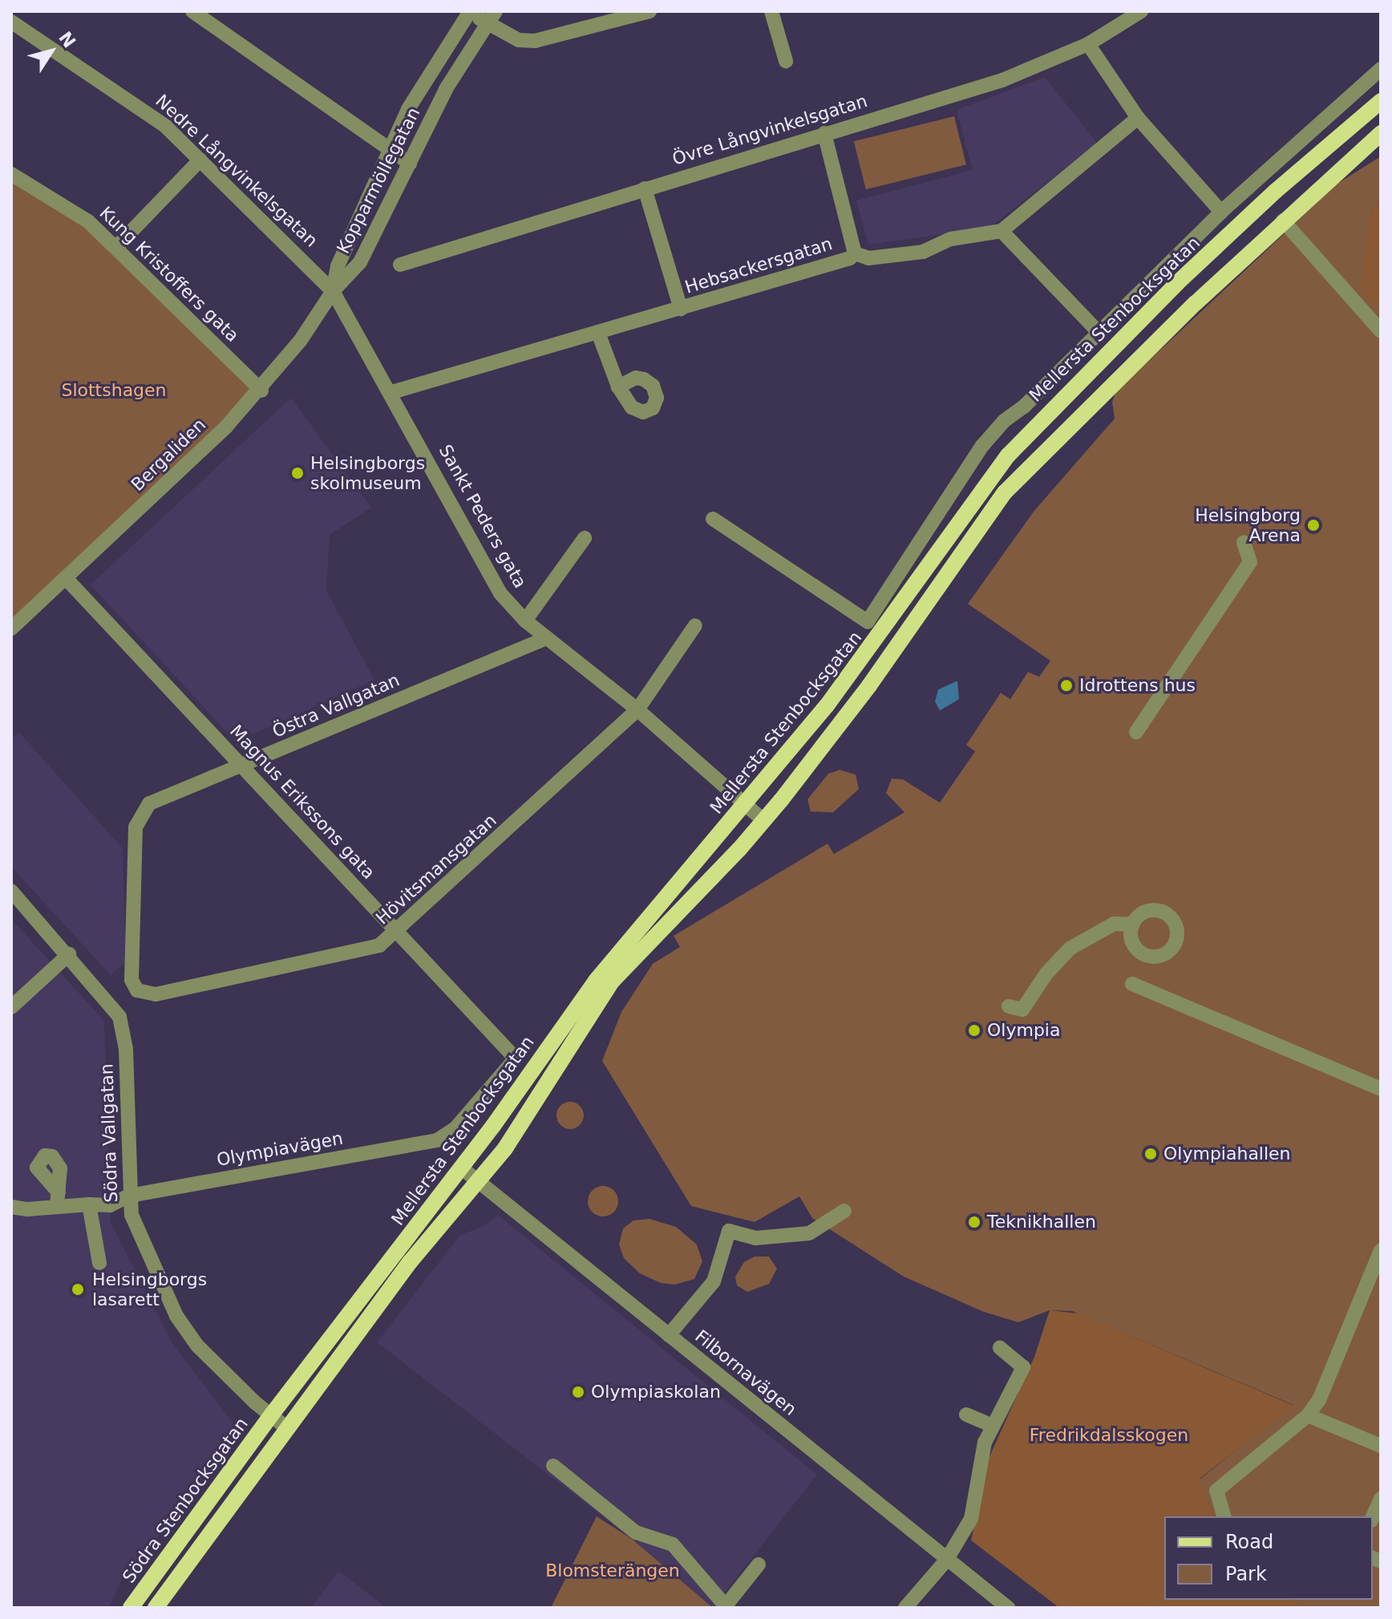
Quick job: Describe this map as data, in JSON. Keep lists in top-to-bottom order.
{
  "streets": {
    "main road": ["Mellersta Stenbocksgatan", "Södra Stenbocksgatan"],
    "street": [
      "Övre Långvinkelsgatan",
      "Nedre Långvinkelsgatan",
      "Kopparmöllegatan",
      "Hebsackersgatan",
      "Kung Kristoffers gata",
      "Bergaliden",
      "Sankt Peders gata",
      "Östra Vallgatan",
      "Magnus Erikssons gata",
      "Hövitsmansgatan",
      "Södra Vallgatan",
      "Olympiavägen",
      "Filbornavägen"
    ]
  },
  "crossings": [
    ["Nedre Långvinkelsgatan", "Kopparmöllegatan"],
    ["Nedre Långvinkelsgatan", "Bergaliden"],
    ["Nedre Långvinkelsgatan", "Sankt Peders gata"],
    ["Kopparmöllegatan", "Bergaliden"],
    ["Kopparmöllegatan", "Sankt Peders gata"],
    ["Hebsackersgatan", "Sankt Peders gata"],
    ["Kung Kristoffers gata", "Bergaliden"],
    ["Mellersta Stenbocksgatan", "Sankt Peders gata"],
    ["Mellersta Stenbocksgatan", "Södra Vallgatan"],
    ["Mellersta Stenbocksgatan", "Filbornavägen"],
    ["Mellersta Stenbocksgatan", "Södra Stenbocksgatan"],
    ["Bergaliden", "Sankt Peders gata"],
    ["Bergaliden", "Magnus Erikssons gata"],
    ["Sankt Peders gata", "Östra Vallgatan"],
    ["Sankt Peders gata", "Hövitsmansgatan"],
    ["Östra Vallgatan", "Magnus Erikssons gata"],
    ["Östra Vallgatan", "Hövitsmansgatan"],
    ["Magnus Erikssons gata", "Hövitsmansgatan"],
    ["Magnus Erikssons gata", "Olympiavägen"],
    ["Södra Vallgatan", "Olympiavägen"],
    ["Södra Vallgatan", "Södra Stenbocksgatan"]
  ],
  "parks": ["Slottshagen", "Fredrikdalsskogen", "Blomsterängen"],
  "places": [
    "Helsingborgs skolmuseum",
    "Helsingborg Arena",
    "Idrottens hus",
    "Olympia",
    "Olympiahallen",
    "Teknikhallen",
    "Helsingborgs lasarett",
    "Olympiaskolan"
  ],
  "legend": ["Road", "Park"],
  "north": "top right"
}
